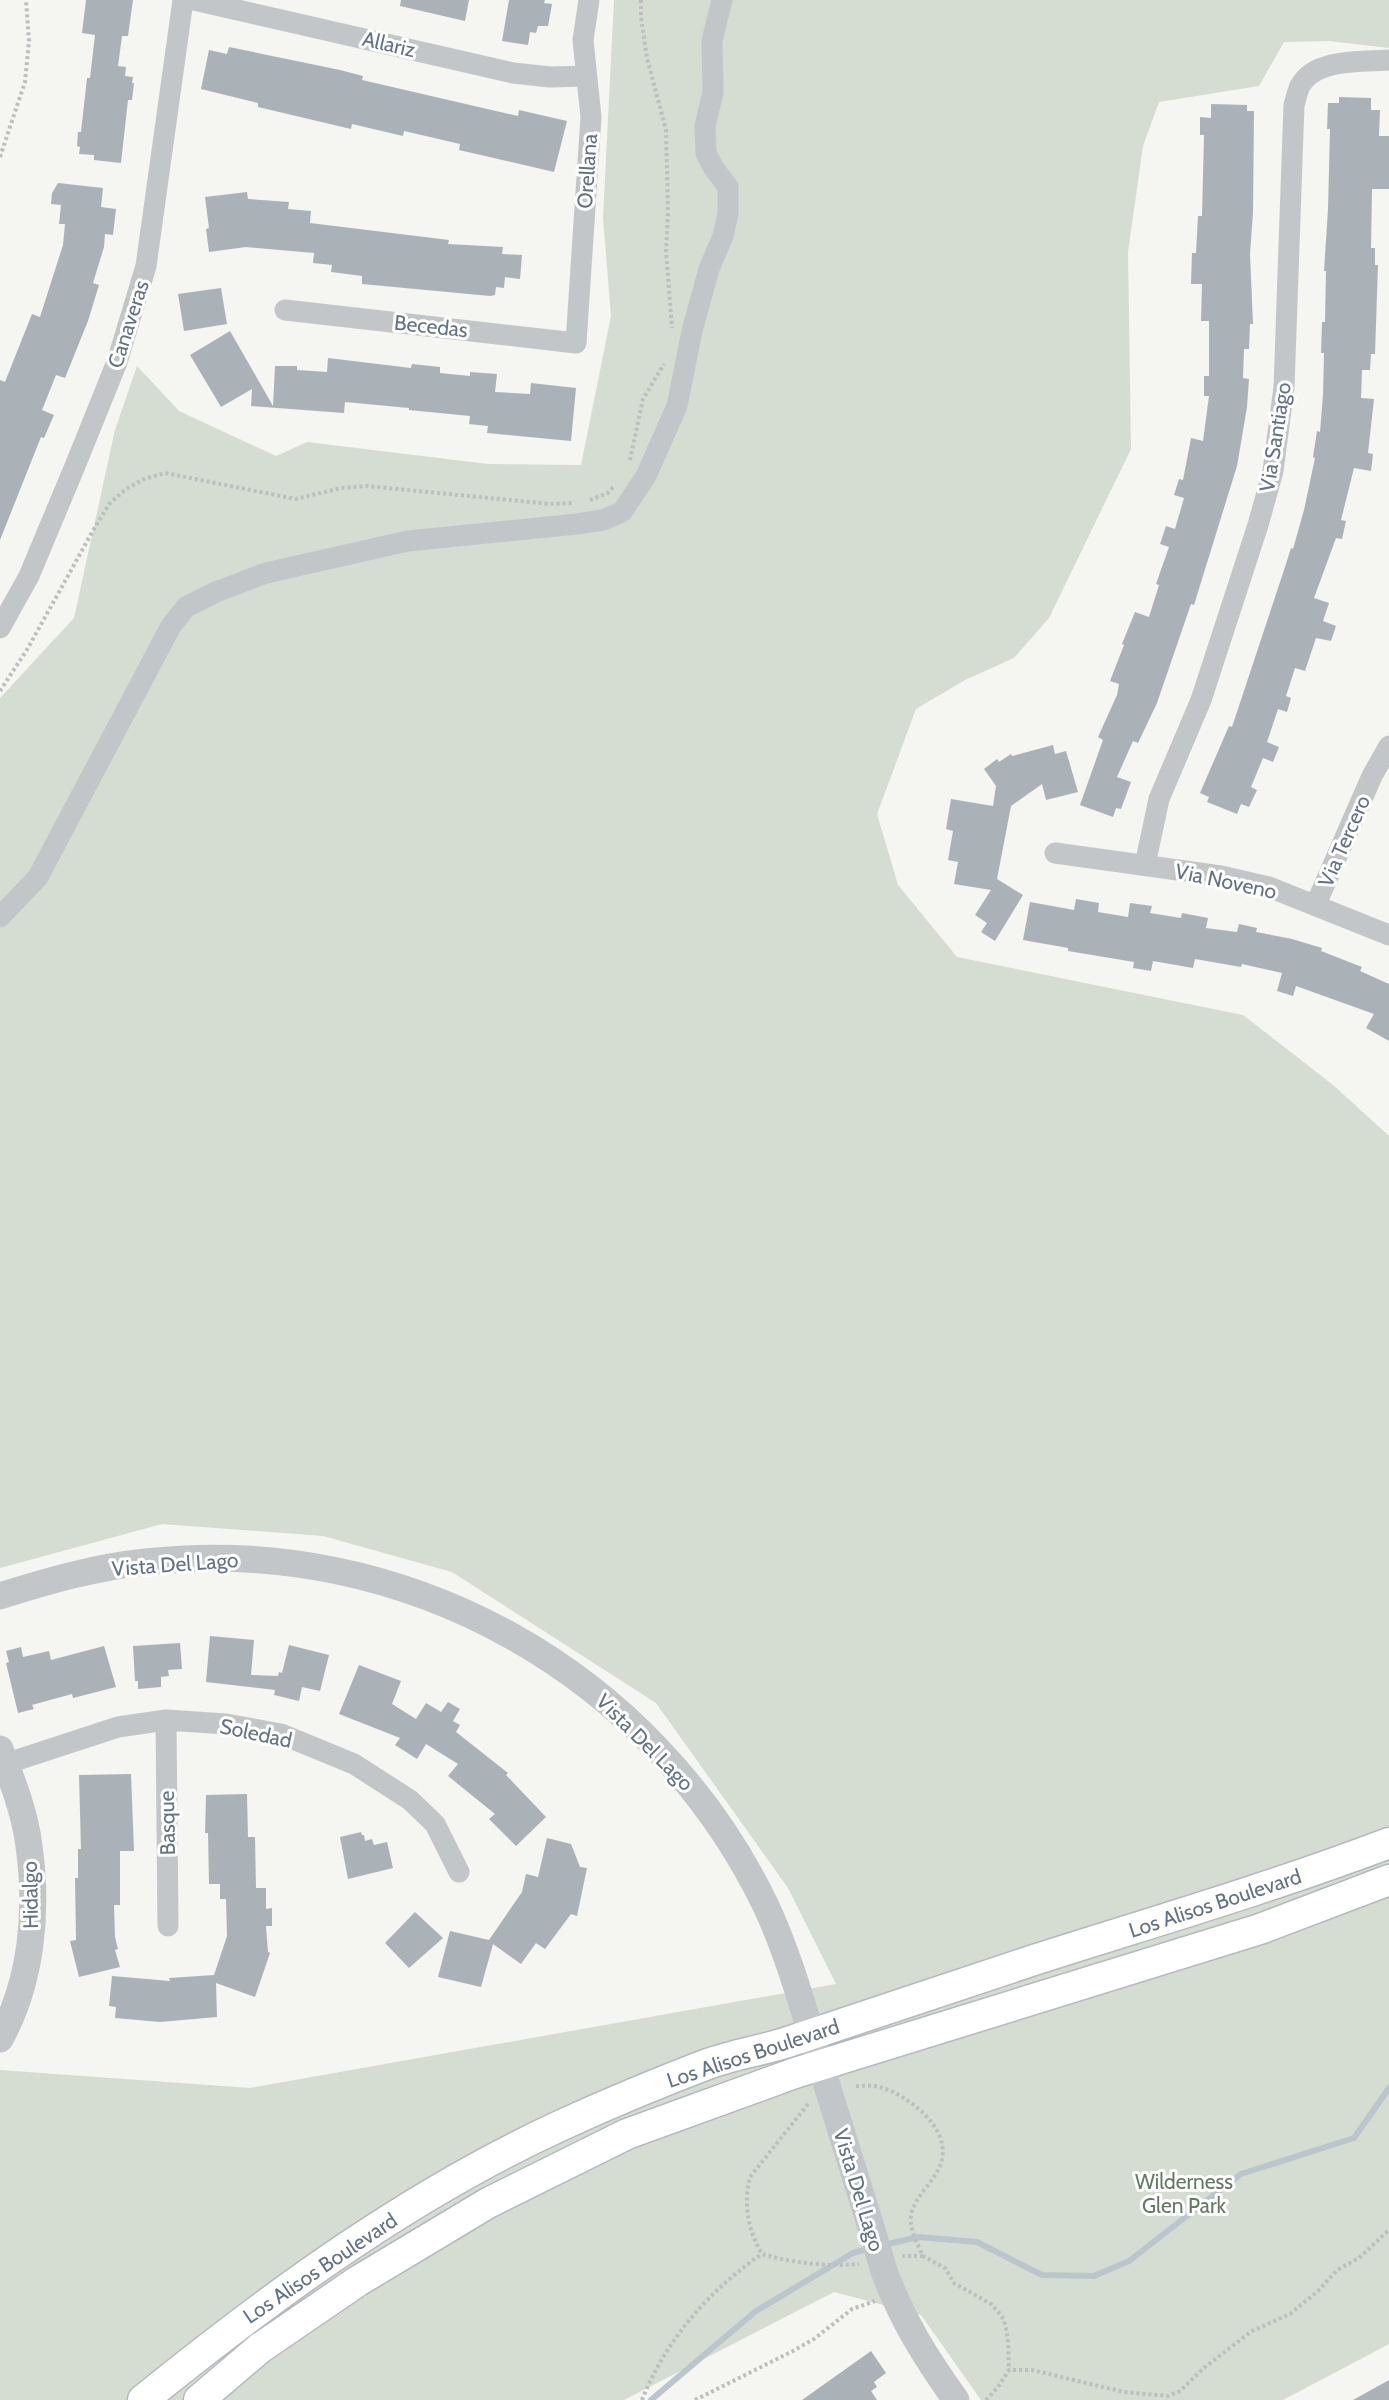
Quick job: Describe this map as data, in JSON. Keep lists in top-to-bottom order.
{
  "streets": {
    "main road": ["Los Alisos Boulevard"],
    "street": [
      "Allariz",
      "Orellana",
      "Canaveras",
      "Becedas",
      "Via Santiago",
      "Via Tercero",
      "Via Noveno",
      "Vista Del Lago",
      "Soledad",
      "Basque",
      "Hidalgo"
    ]
  },
  "crossings": [
    ["Allariz", "Orellana"],
    ["Orellana", "Becedas"],
    ["Via Santiago", "Via Noveno"],
    ["Via Tercero", "Via Noveno"],
    ["Vista Del Lago", "Los Alisos Boulevard"],
    ["Soledad", "Basque"],
    ["Soledad", "Hidalgo"]
  ],
  "parks": ["Wilderness Glen Park"]
}
